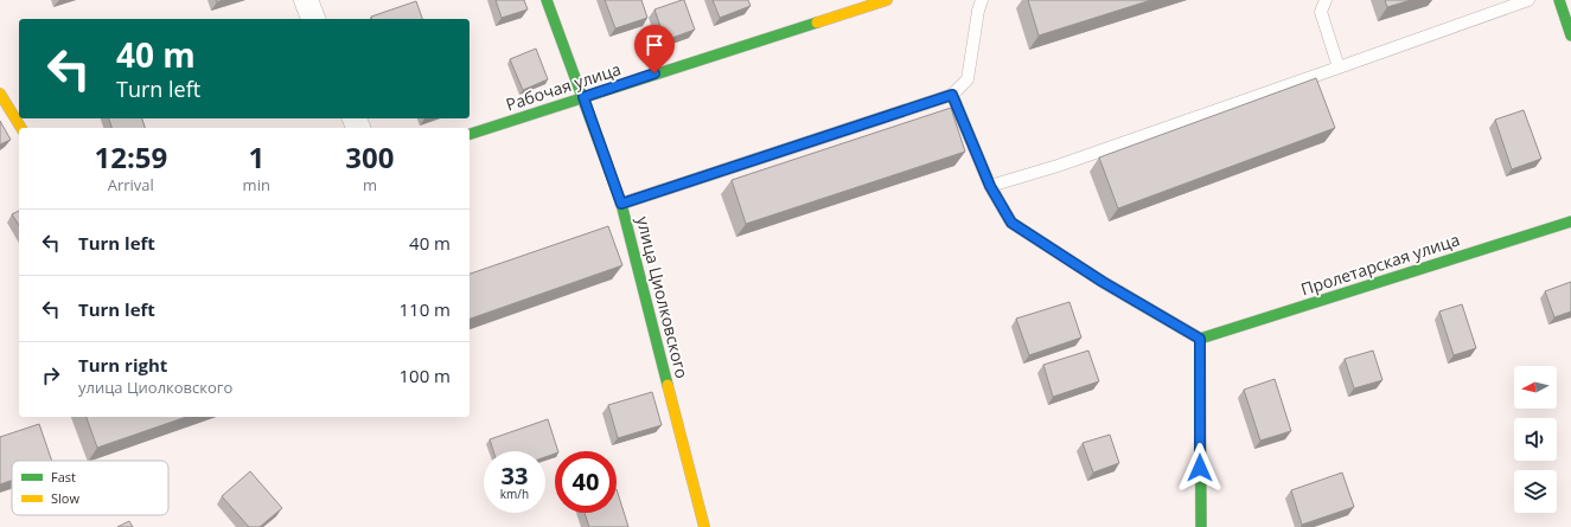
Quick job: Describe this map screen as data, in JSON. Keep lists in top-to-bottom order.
{
  "streets": {
    "street": ["Рабочая улица", "Пролетарская улица", "улица Циолковского"]
  },
  "crossings": [
    ["Рабочая улица", "улица Циолковского"]
  ],
  "legend": ["Fast", "Slow"],
  "north": "left",
  "page": {
    "turn": ["40 m", "Turn left"],
    "eta": [
      "12:59",
      "Arrival",
      "1",
      "min",
      "300",
      "m"
    ],
    "list": [
      {
        "name": "Turn left",
        "value": "40 m"
      },
      {
        "name": "Turn left",
        "value": "110 m"
      },
      {
        "name": "Turn right",
        "note": "улица Циолковского",
        "value": "100 m"
      }
    ],
    "speed": "33 km/h",
    "limit": "40"
  }
}
